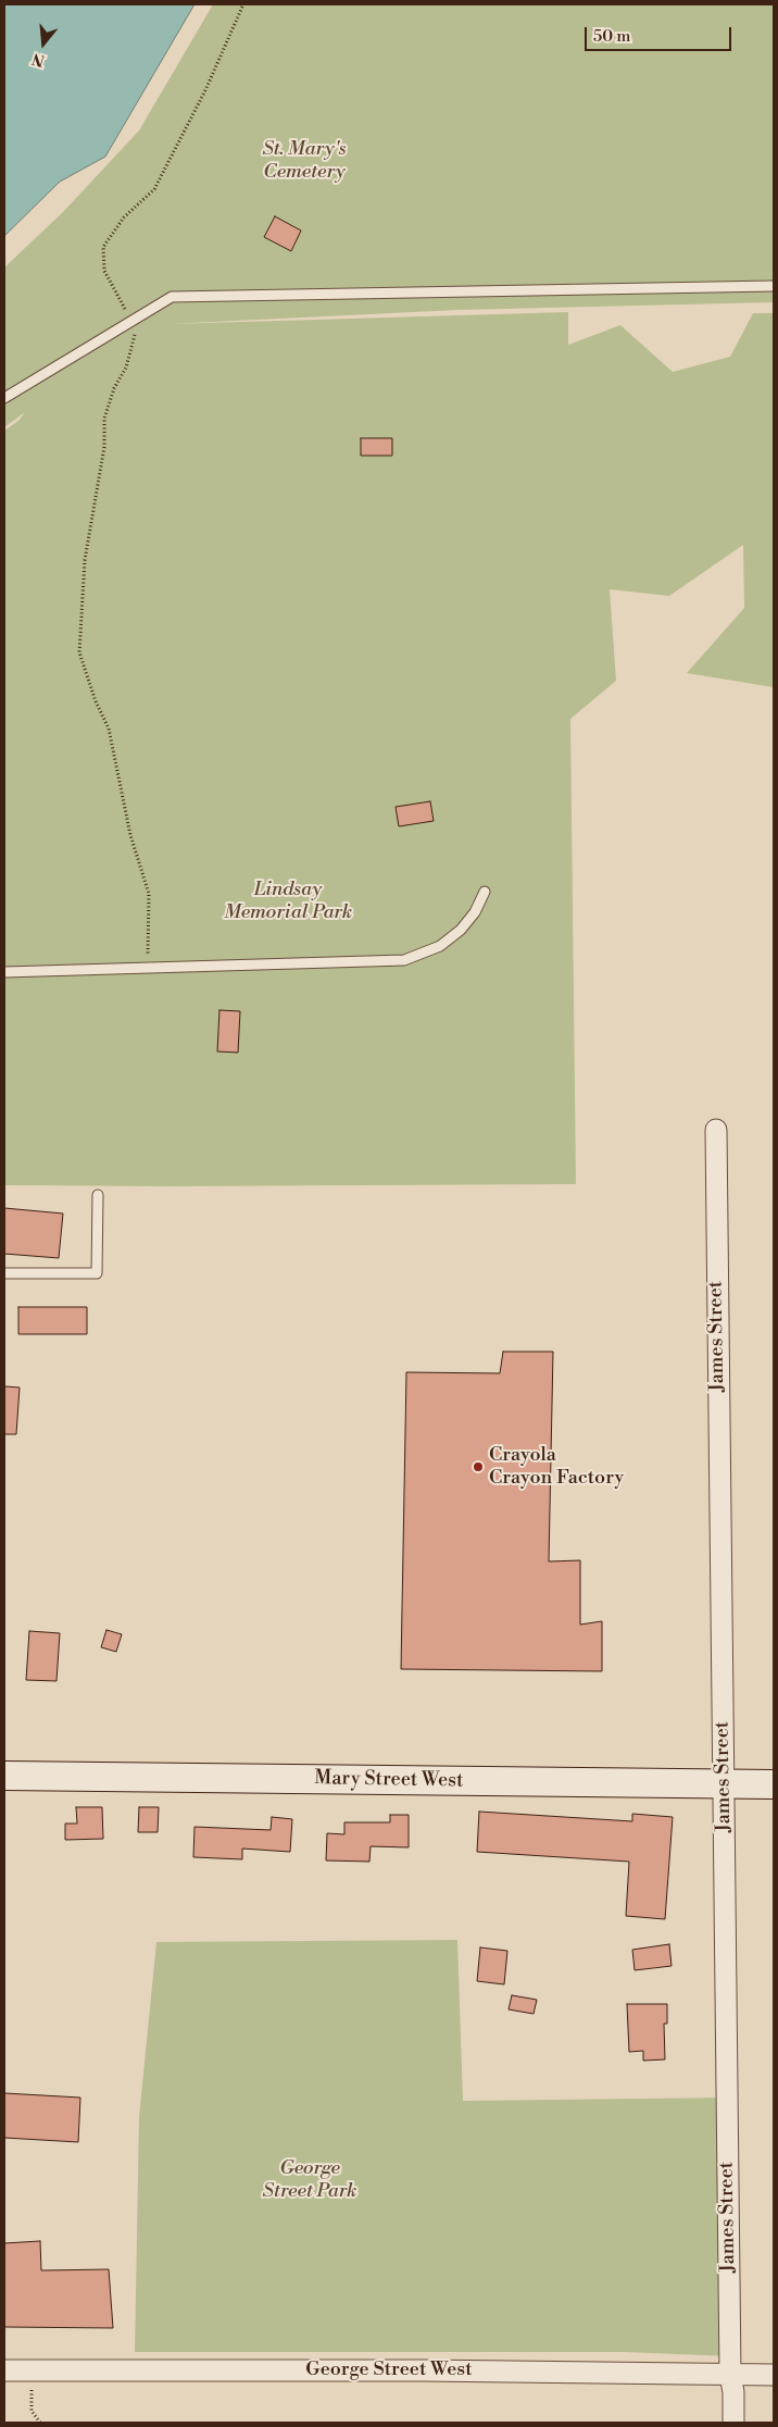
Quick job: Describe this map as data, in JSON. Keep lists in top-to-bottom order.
{
  "streets": {
    "street": ["James Street", "Mary Street West", "George Street West"]
  },
  "crossings": [
    ["James Street", "Mary Street West"],
    ["James Street", "George Street West"]
  ],
  "parks": ["St. Mary's Cemetery", "Lindsay Memorial Park", "George Street Park"],
  "places": ["Crayola Crayon Factory"],
  "scale_bar": "50 m",
  "north": "bottom"
}
